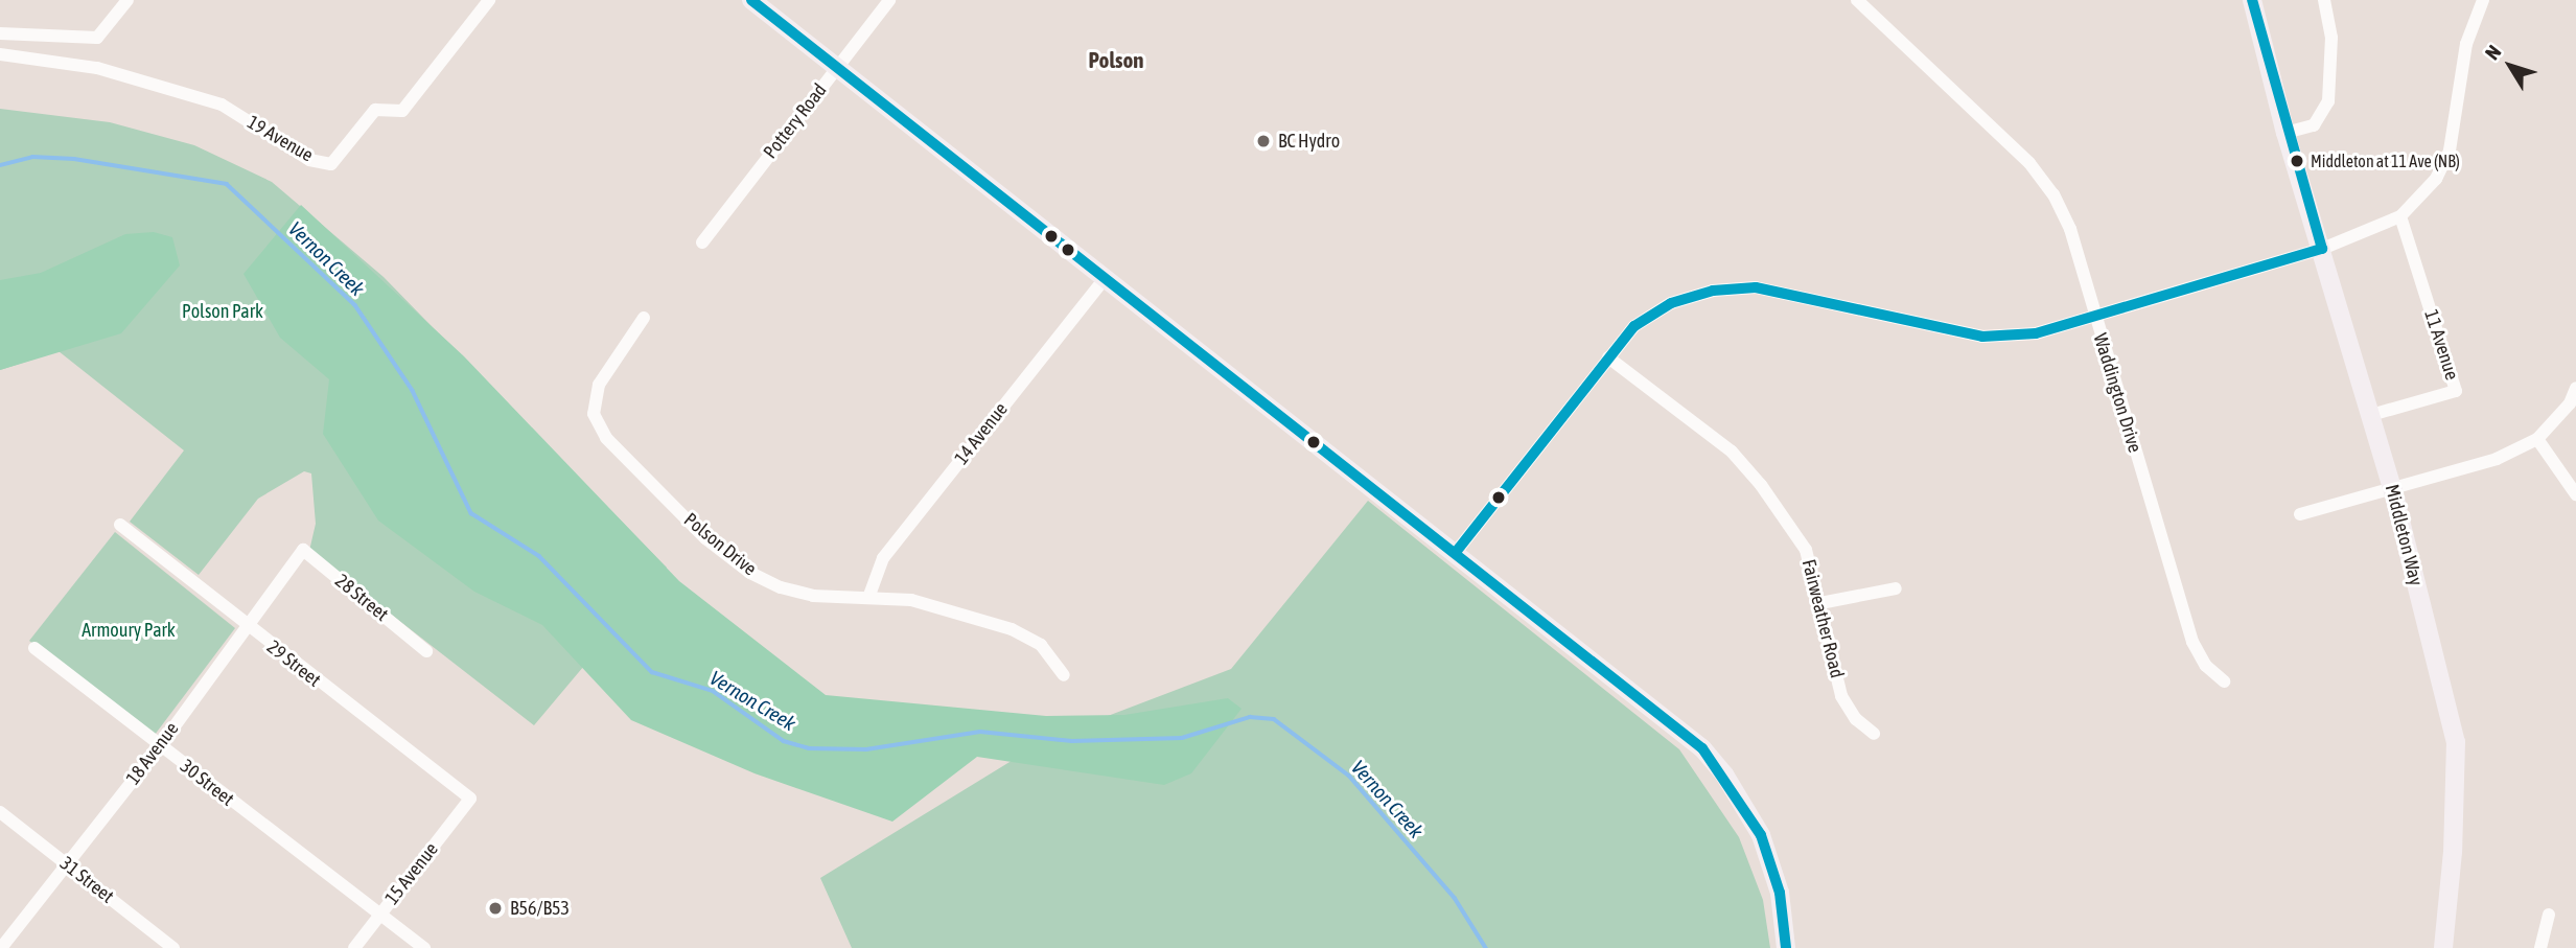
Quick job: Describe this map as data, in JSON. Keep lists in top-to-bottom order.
{
  "streets": {
    "main road": ["Middleton Way"],
    "street": [
      "Pottery Road",
      "19 Avenue",
      "11 Avenue",
      "Waddington Drive",
      "14 Avenue",
      "Polson Drive",
      "28 Street",
      "Fairweather Road",
      "29 Street",
      "18 Avenue",
      "30 Street",
      "15 Avenue",
      "31 Street"
    ]
  },
  "crossings": [
    ["11 Avenue", "Middleton Way"],
    ["14 Avenue", "Polson Drive"],
    ["28 Street", "18 Avenue"],
    ["29 Street", "18 Avenue"],
    ["29 Street", "15 Avenue"],
    ["18 Avenue", "30 Street"],
    ["18 Avenue", "31 Street"],
    ["30 Street", "15 Avenue"]
  ],
  "districts": ["Polson"],
  "water": ["Vernon Creek"],
  "parks": ["Polson Park", "Armoury Park"],
  "places": ["BC Hydro", "Middleton at 11 Ave (NB)", "B56/B53"],
  "north": "top left"
}
